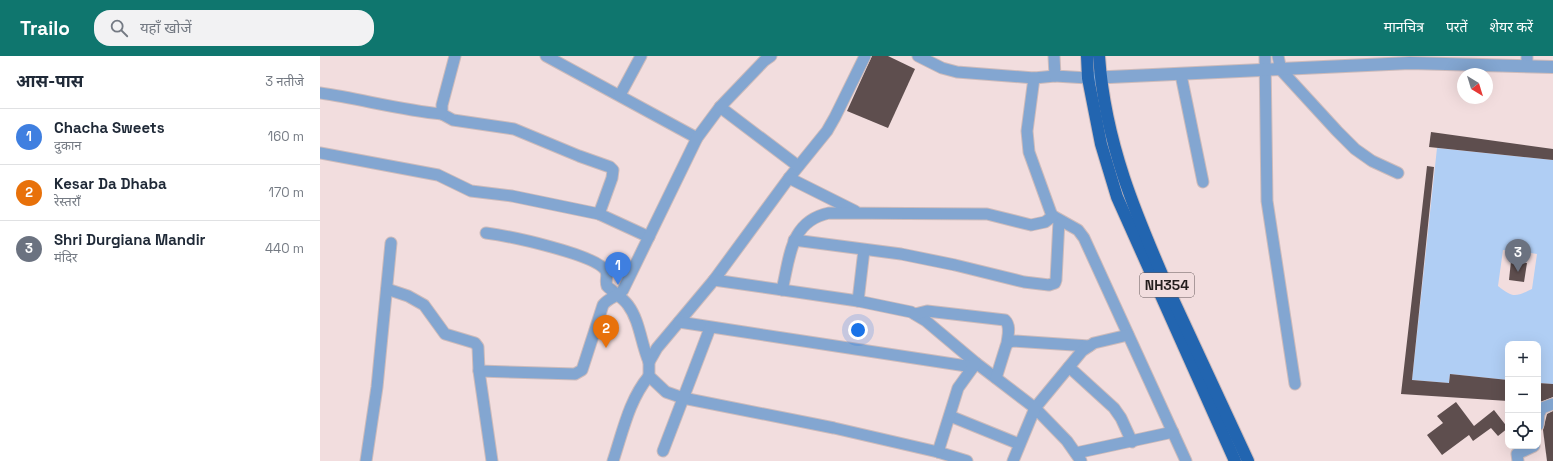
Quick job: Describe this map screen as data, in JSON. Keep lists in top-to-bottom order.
{
  "streets": {
    "highway": ["NH354"]
  },
  "north": "bottom right",
  "page": {
    "header": "Trailo",
    "search": "यहाँ खोजें",
    "nav": ["मानचित्र", "परतें", "शेयर करें"],
    "heading": ["आस-पास", "3 नतीजे"],
    "list": [
      {
        "mark": "1",
        "name": "Chacha Sweets",
        "note": "दुकान",
        "value": "160 m"
      },
      {
        "mark": "2",
        "name": "Kesar Da Dhaba",
        "note": "रेस्तराँ",
        "value": "170 m"
      },
      {
        "mark": "3",
        "name": "Shri Durgiana Mandir",
        "note": "मंदिर",
        "value": "440 m"
      }
    ],
    "pins": ["3", "1", "2"],
    "map_buttons": ["+", "−"]
  }
}
